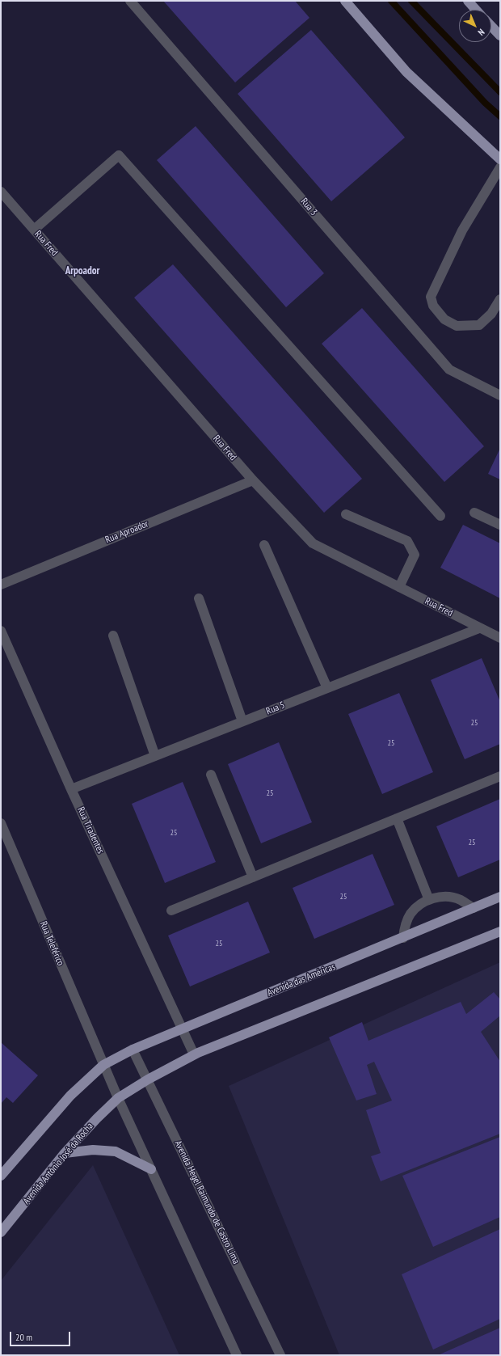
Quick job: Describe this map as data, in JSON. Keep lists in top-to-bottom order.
{
  "streets": {
    "main road": ["Avenida das Américas", "Avenida Antônio José da Rocha"],
    "street": [
      "Rua 3",
      "Rua Fred",
      "Rua Aproador",
      "Rua 5",
      "Rua Tiradentes",
      "Rua Teleférico",
      "Avenida Hegel Raimundo de Castro Lima"
    ]
  },
  "crossings": [
    ["Rua Fred", "Rua Aproador"],
    ["Rua Fred", "Rua 5"],
    ["Rua 5", "Rua Tiradentes"],
    ["Rua Tiradentes", "Avenida das Américas"],
    ["Rua Teleférico", "Avenida das Américas"],
    ["Avenida das Américas", "Avenida Hegel Raimundo de Castro Lima"]
  ],
  "districts": ["Arpoador"],
  "house_numbers": [
    "25",
    "25",
    "25",
    "25",
    "25",
    "25",
    "25"
  ],
  "scale_bar": "20 m",
  "north": "bottom right"
}
